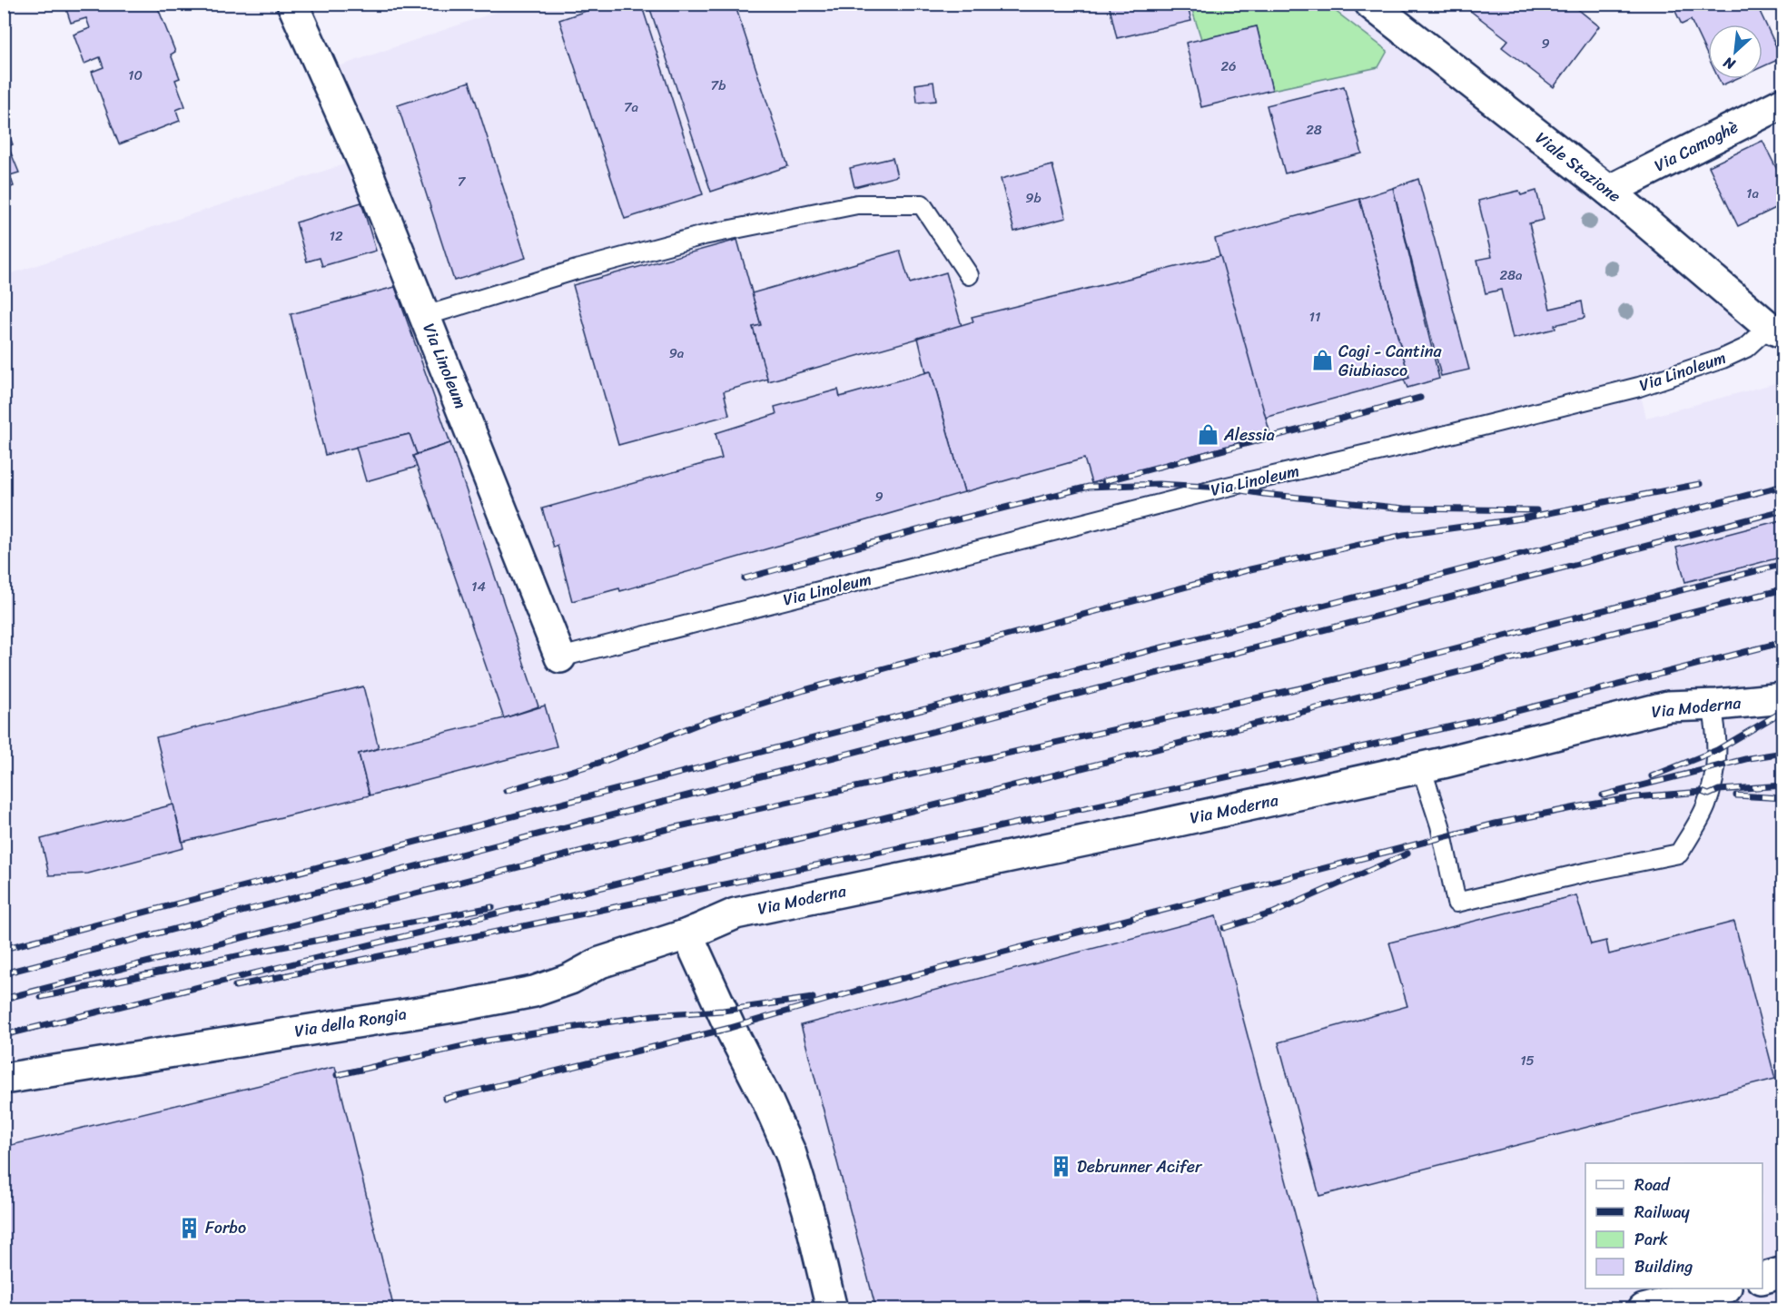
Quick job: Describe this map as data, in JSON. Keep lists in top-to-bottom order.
{
  "streets": {
    "street": [
      "Via Camoghè",
      "Viale Stazione",
      "Via Linoleum",
      "Via Moderna",
      "Via della Rongia"
    ]
  },
  "crossings": [
    ["Via Camoghè", "Viale Stazione"],
    ["Viale Stazione", "Via Linoleum"],
    ["Via Moderna", "Via della Rongia"]
  ],
  "places": {
    "shop": ["Cagi - Cantina Giubiasco", "Alessia"],
    "building": ["Debrunner Acifer", "Forbo"]
  },
  "house_numbers": [
    "9",
    "26",
    "10",
    "7b",
    "7a",
    "28",
    "7",
    "1a",
    "9b",
    "12",
    "28a",
    "11",
    "9a",
    "9",
    "14",
    "15"
  ],
  "legend": [
    "Road",
    "Railway",
    "Park",
    "Building"
  ],
  "north": "bottom left"
}
